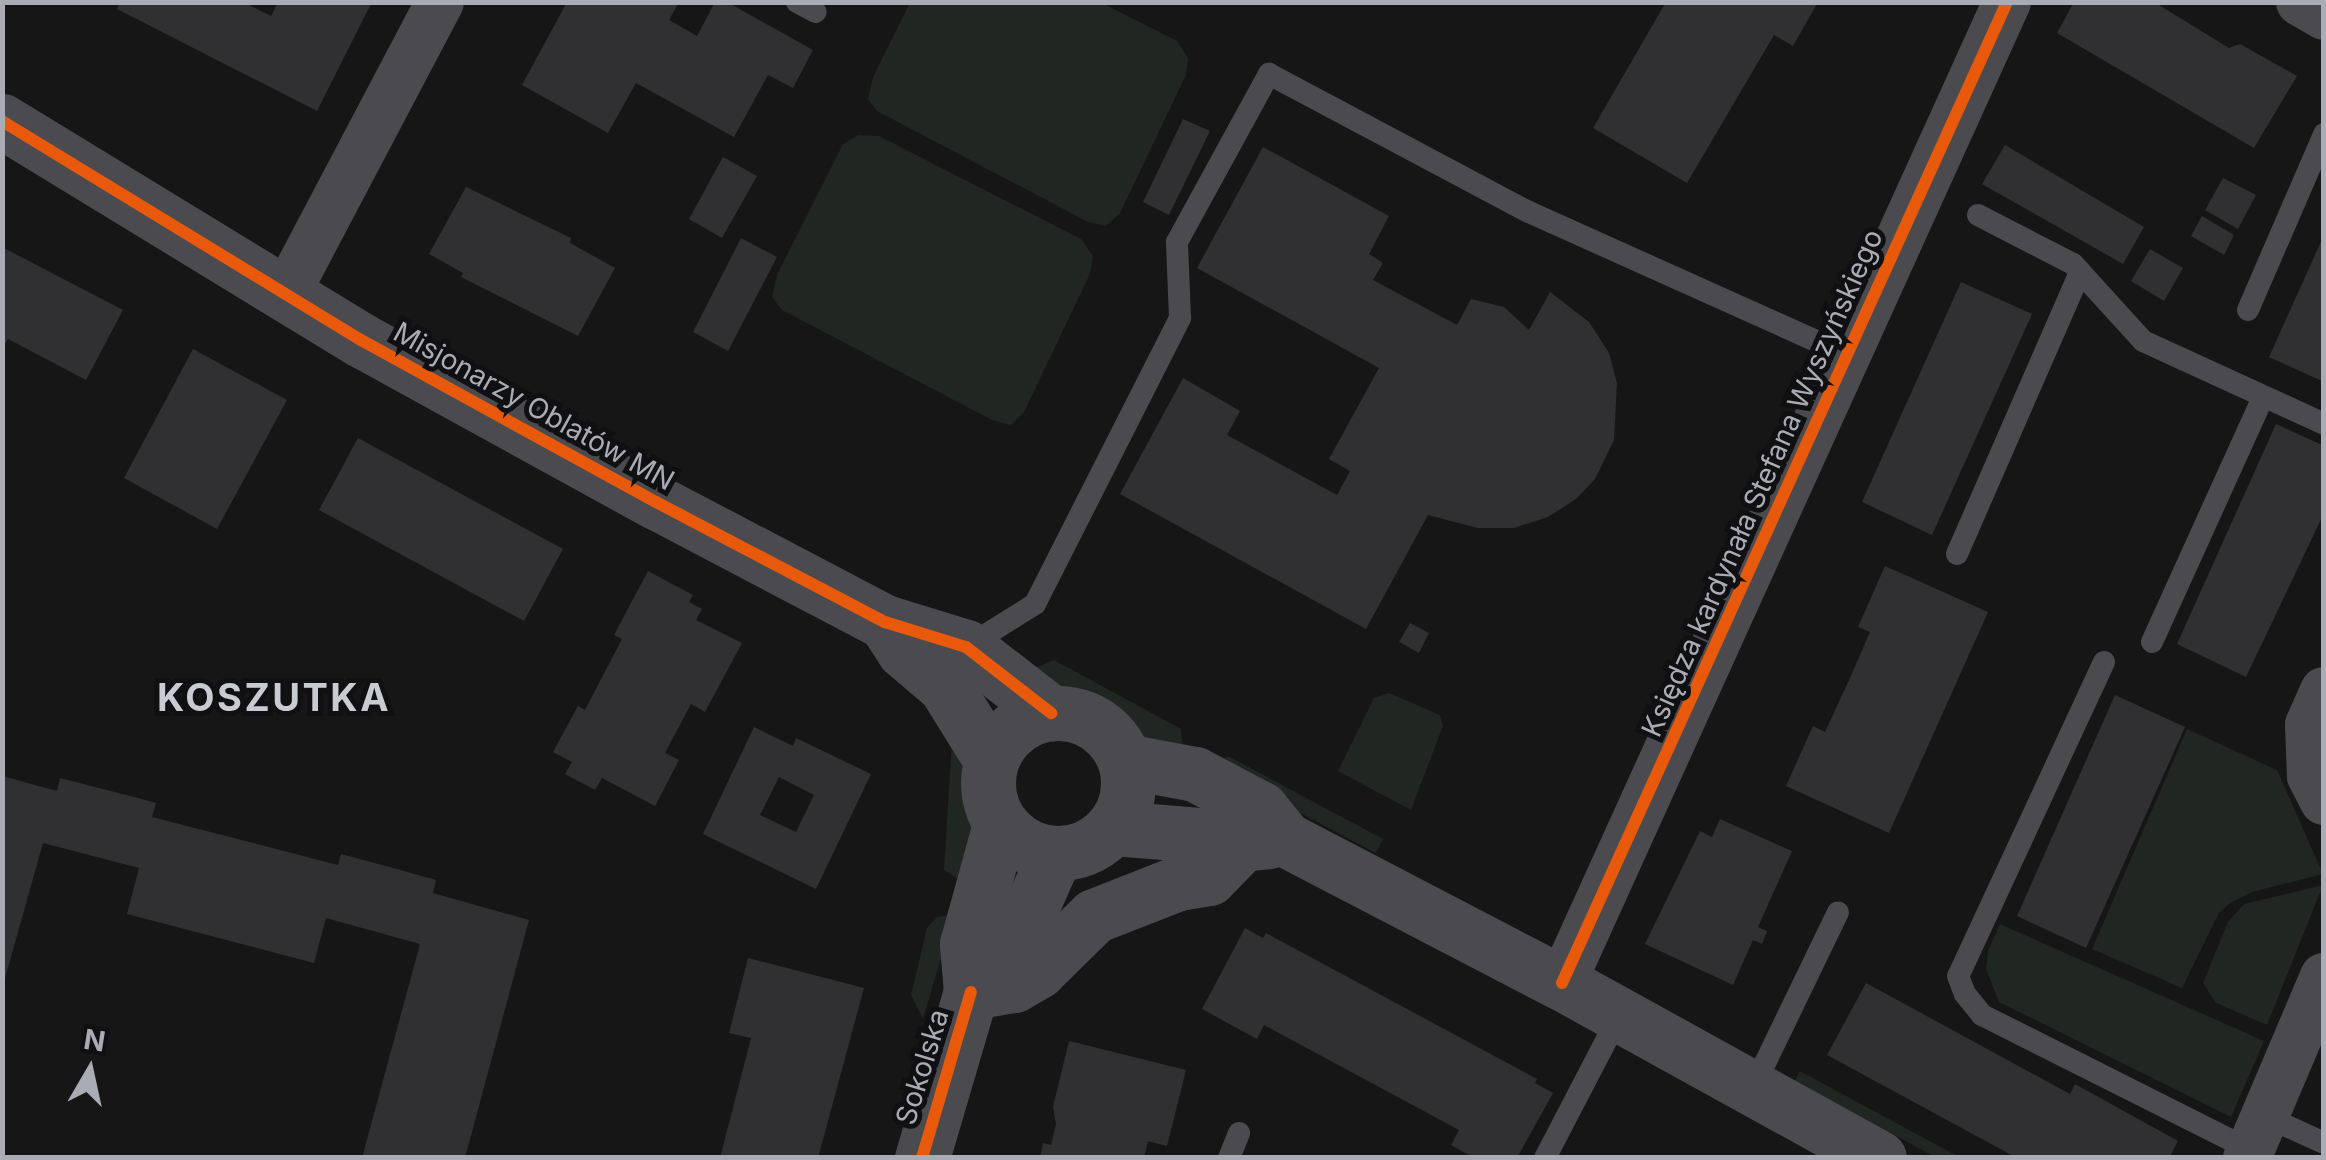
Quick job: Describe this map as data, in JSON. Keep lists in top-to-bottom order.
{
  "streets": {
    "street": ["Misjonarzy Oblatów MN", "Księdza kardynała Stefana Wyszyńskiego", "Sokolska"]
  },
  "crossings": [
    ["Misjonarzy Oblatów MN", "Sokolska"]
  ],
  "districts": ["KOSZUTKA"],
  "north": "top"
}
